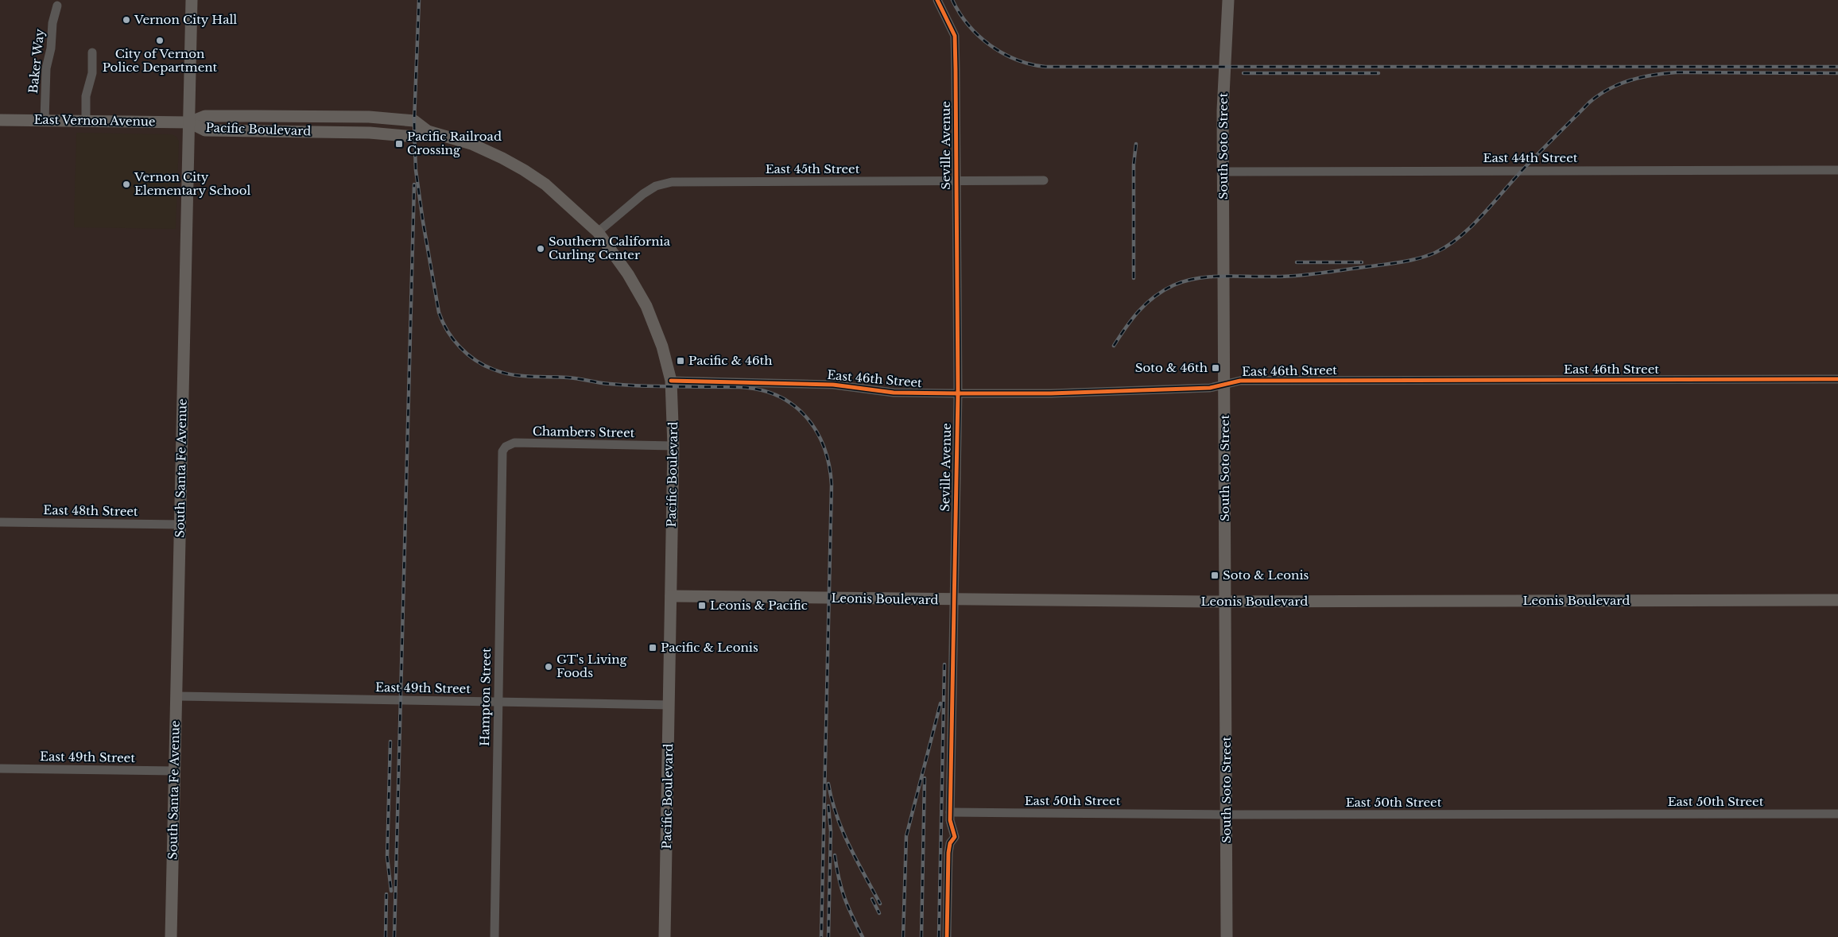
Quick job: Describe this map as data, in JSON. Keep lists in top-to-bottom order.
{
  "streets": {
    "main road": [
      "East Vernon Avenue",
      "Pacific Boulevard",
      "South Soto Street",
      "South Santa Fe Avenue",
      "Leonis Boulevard"
    ],
    "street": [
      "Baker Way",
      "Seville Avenue",
      "East 44th Street",
      "East 45th Street",
      "East 46th Street",
      "Chambers Street",
      "East 48th Street",
      "East 49th Street",
      "Hampton Street",
      "East 50th Street"
    ]
  },
  "crossings": [
    ["Baker Way", "East Vernon Avenue"],
    ["East Vernon Avenue", "Pacific Boulevard"],
    ["East Vernon Avenue", "South Santa Fe Avenue"],
    ["Pacific Boulevard", "East 45th Street"],
    ["Pacific Boulevard", "East 46th Street"],
    ["Pacific Boulevard", "Chambers Street"],
    ["Pacific Boulevard", "South Santa Fe Avenue"],
    ["Pacific Boulevard", "Leonis Boulevard"],
    ["Pacific Boulevard", "East 49th Street"],
    ["Seville Avenue", "East 45th Street"],
    ["Seville Avenue", "East 46th Street"],
    ["Seville Avenue", "Leonis Boulevard"],
    ["Seville Avenue", "East 50th Street"],
    ["South Soto Street", "East 44th Street"],
    ["South Soto Street", "East 46th Street"],
    ["South Soto Street", "Leonis Boulevard"],
    ["South Soto Street", "East 50th Street"],
    ["Chambers Street", "Hampton Street"],
    ["South Santa Fe Avenue", "East 48th Street"],
    ["South Santa Fe Avenue", "East 49th Street"],
    ["East 49th Street", "Hampton Street"]
  ],
  "places": {
    "other": [
      "Vernon City Hall",
      "City of Vernon Police Department",
      "Vernon City Elementary School",
      "Southern California Curling Center",
      "GT's Living Foods"
    ],
    "transit": [
      "Pacific Railroad Crossing",
      "Pacific & 46th",
      "Soto & 46th",
      "Soto & Leonis",
      "Leonis & Pacific",
      "Pacific & Leonis"
    ]
  }
}
